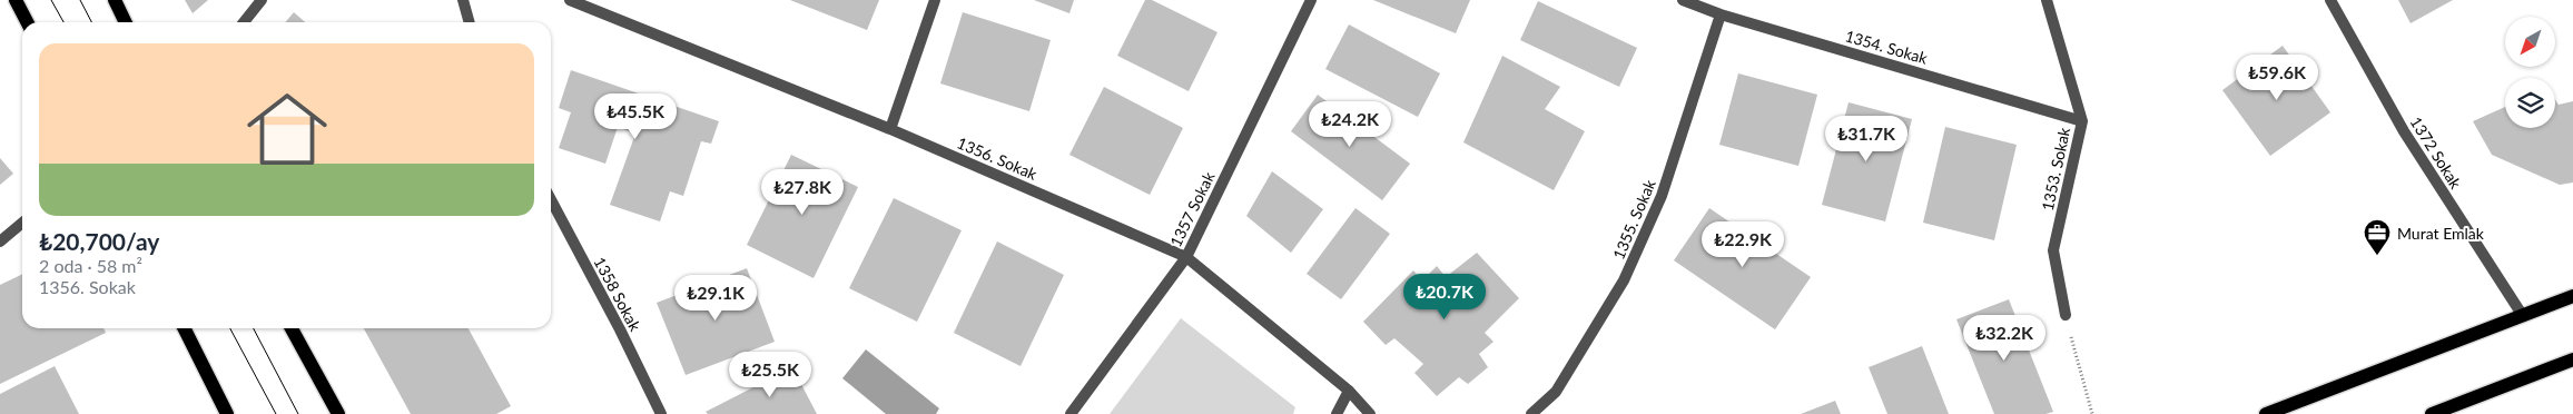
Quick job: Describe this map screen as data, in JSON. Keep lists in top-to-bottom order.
{
  "streets": {
    "street": [
      "1354. Sokak",
      "1372 Sokak",
      "1356. Sokak",
      "1353. Sokak",
      "1357 Sokak",
      "1355. Sokak",
      "1358 Sokak"
    ]
  },
  "crossings": [
    ["1354. Sokak", "1353. Sokak"],
    ["1354. Sokak", "1355. Sokak"],
    ["1356. Sokak", "1357 Sokak"]
  ],
  "places": {
    "office": ["Murat Emlak"]
  },
  "north": "bottom left",
  "page": {
    "list": [
      {
        "name": "₺20,700/ay",
        "note": "2 oda · 58 m² · 1356. Sokak"
      }
    ],
    "price": [
      "₺59.6K",
      "₺45.5K",
      "₺24.2K",
      "₺31.7K",
      "₺27.8K",
      "₺22.9K",
      "₺20.7K",
      "₺29.1K",
      "₺32.2K",
      "₺25.5K"
    ]
  }
}
